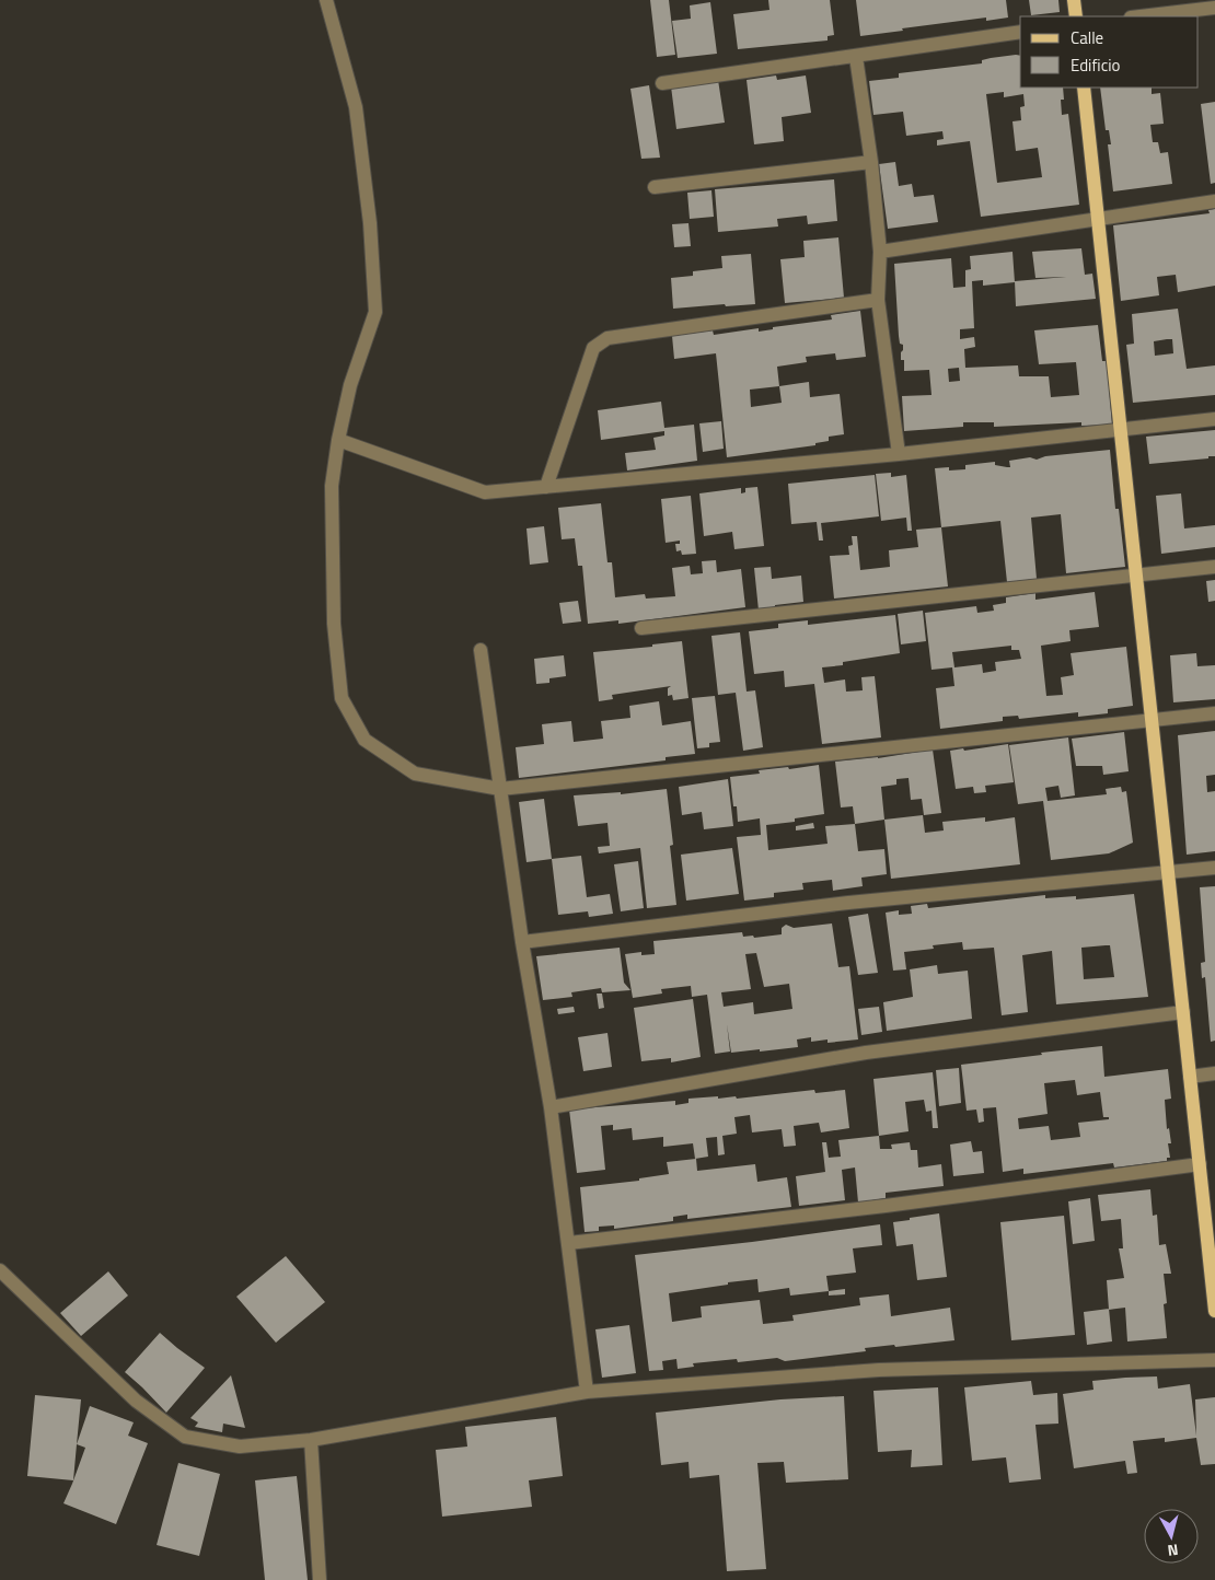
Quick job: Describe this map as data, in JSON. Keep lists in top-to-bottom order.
{
  "legend": ["Calle", "Edificio"],
  "north": "bottom"
}
